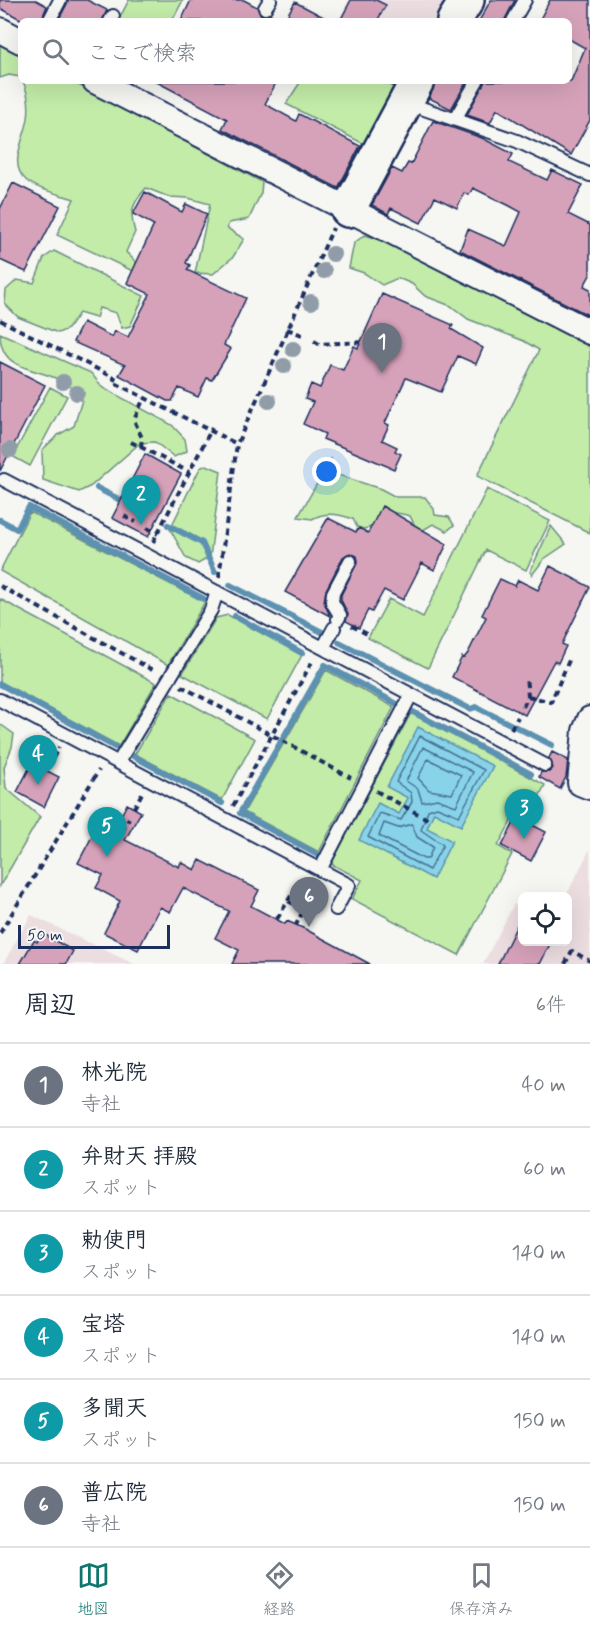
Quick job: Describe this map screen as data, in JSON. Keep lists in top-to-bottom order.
{
  "scale_bar": "50 m",
  "page": {
    "search": "ここで検索",
    "pins": [
      "1",
      "2",
      "4",
      "3",
      "5",
      "6"
    ],
    "scale": "50 m",
    "heading": ["周辺", "6件"],
    "list": [
      {
        "mark": "1",
        "name": "林光院",
        "note": "寺社",
        "value": "40 m"
      },
      {
        "mark": "2",
        "name": "弁財天 拝殿",
        "note": "スポット",
        "value": "60 m"
      },
      {
        "mark": "3",
        "name": "勅使門",
        "note": "スポット",
        "value": "140 m"
      },
      {
        "mark": "4",
        "name": "宝塔",
        "note": "スポット",
        "value": "140 m"
      },
      {
        "mark": "5",
        "name": "多聞天",
        "note": "スポット",
        "value": "150 m"
      },
      {
        "mark": "6",
        "name": "普広院",
        "note": "寺社",
        "value": "150 m"
      }
    ],
    "nav": ["地図", "経路", "保存済み"]
  }
}
